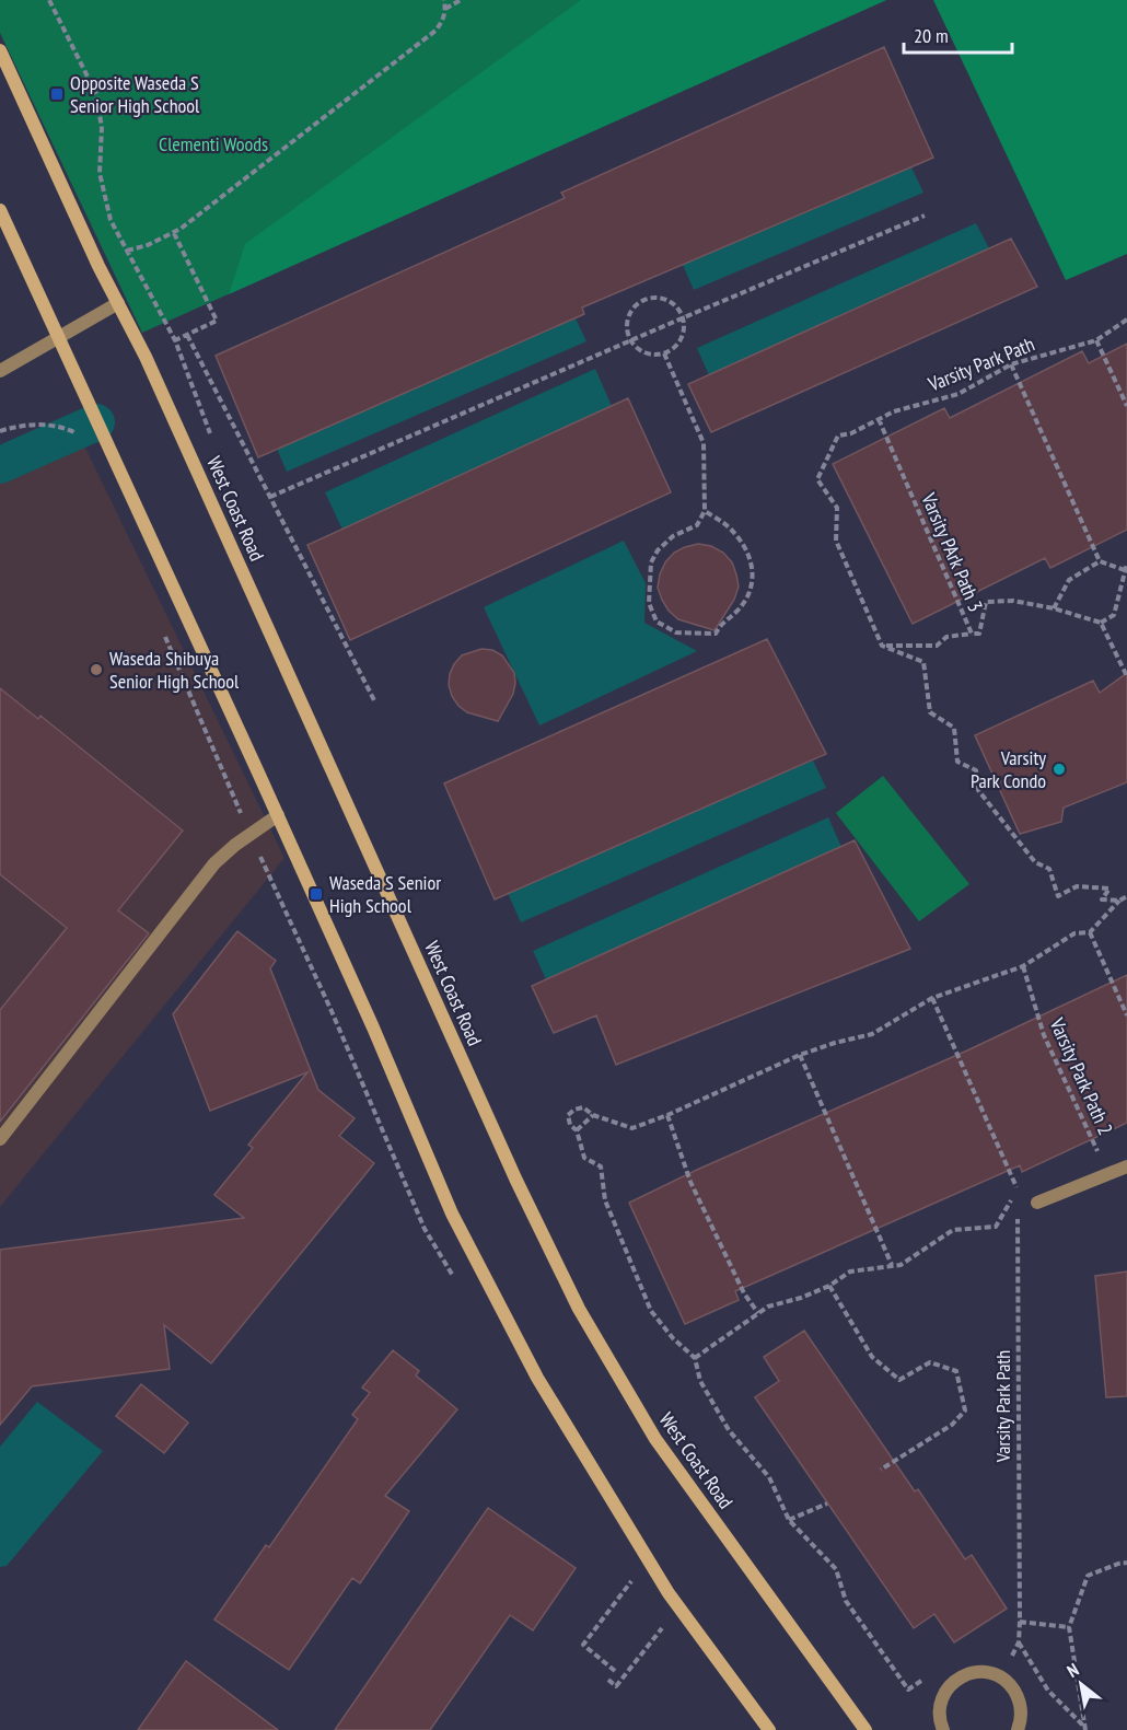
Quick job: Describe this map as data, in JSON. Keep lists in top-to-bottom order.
{
  "streets": {
    "main road": ["West Coast Road"],
    "path": ["Varsity Park Path", "Varsity PArk Path 3", "Varsity Park Path 2"]
  },
  "crossings": [
    ["Varsity Park Path", "Varsity PArk Path 3"]
  ],
  "parks": ["Clementi Woods"],
  "places": {
    "transit": ["Opposite Waseda S Senior High School", "Waseda S Senior High School"],
    "other": ["Waseda Shibuya Senior High School", "Varsity Park Condo"]
  },
  "scale_bar": "20 m",
  "north": "top left"
}
